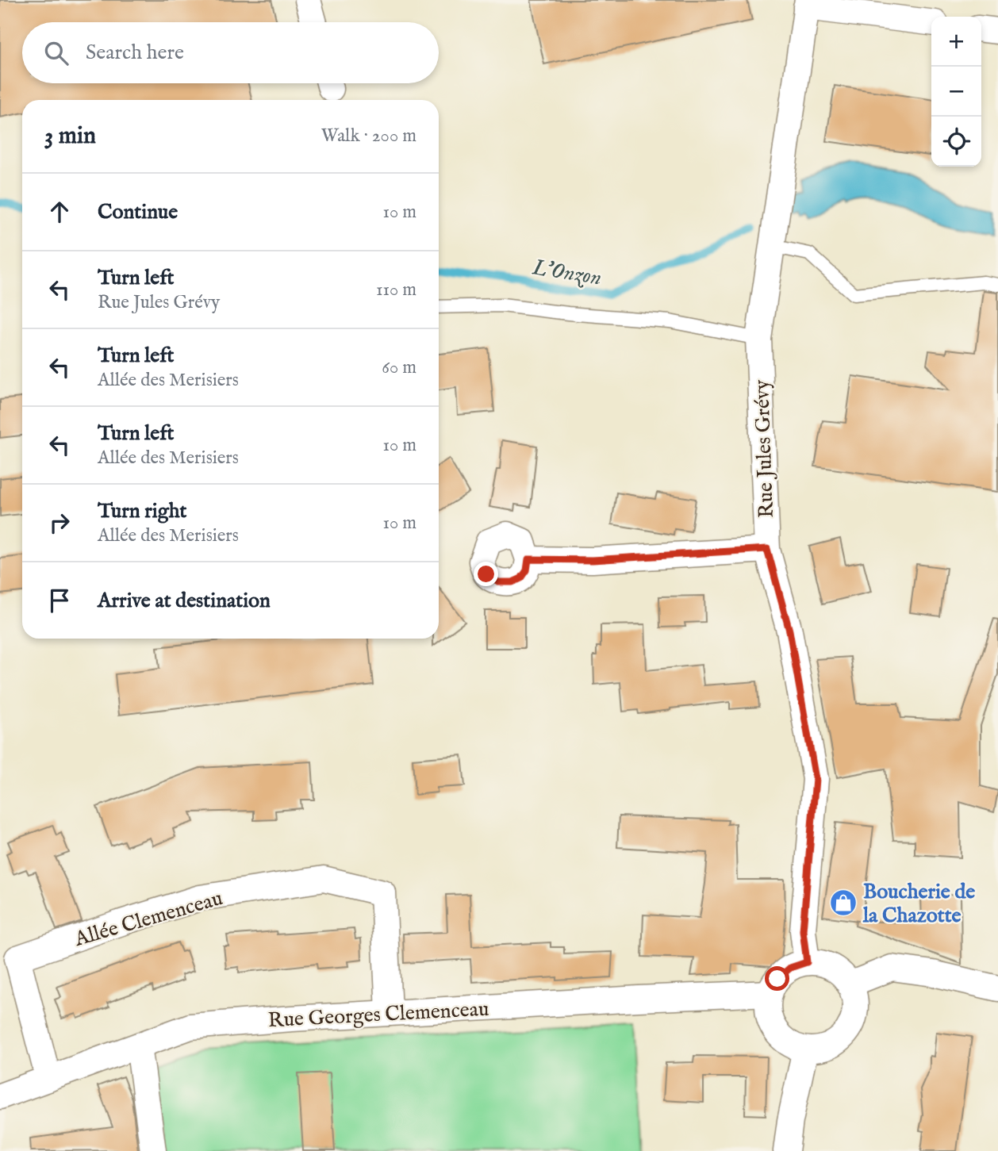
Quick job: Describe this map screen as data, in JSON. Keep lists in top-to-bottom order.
{
  "streets": {
    "street": ["Rue Jules Grévy", "Allée Clemenceau", "Rue Georges Clemenceau"]
  },
  "crossings": [
    ["Rue Jules Grévy", "Rue Georges Clemenceau"],
    ["Allée Clemenceau", "Rue Georges Clemenceau"]
  ],
  "water": ["L'Onzon"],
  "places": {
    "shop": ["Boucherie de la Chazotte"]
  },
  "page": {
    "map_buttons": ["+", "−"],
    "search": "Search here",
    "heading": ["3 min", "Walk · 200 m"],
    "list": [
      ["Continue", "10 m"],
      ["Turn left", "Rue Jules Grévy", "110 m"],
      ["Turn left", "Allée des Merisiers", "60 m"],
      ["Turn left", "Allée des Merisiers", "10 m"],
      ["Turn right", "Allée des Merisiers", "10 m"],
      "Arrive at destination"
    ]
  }
}
